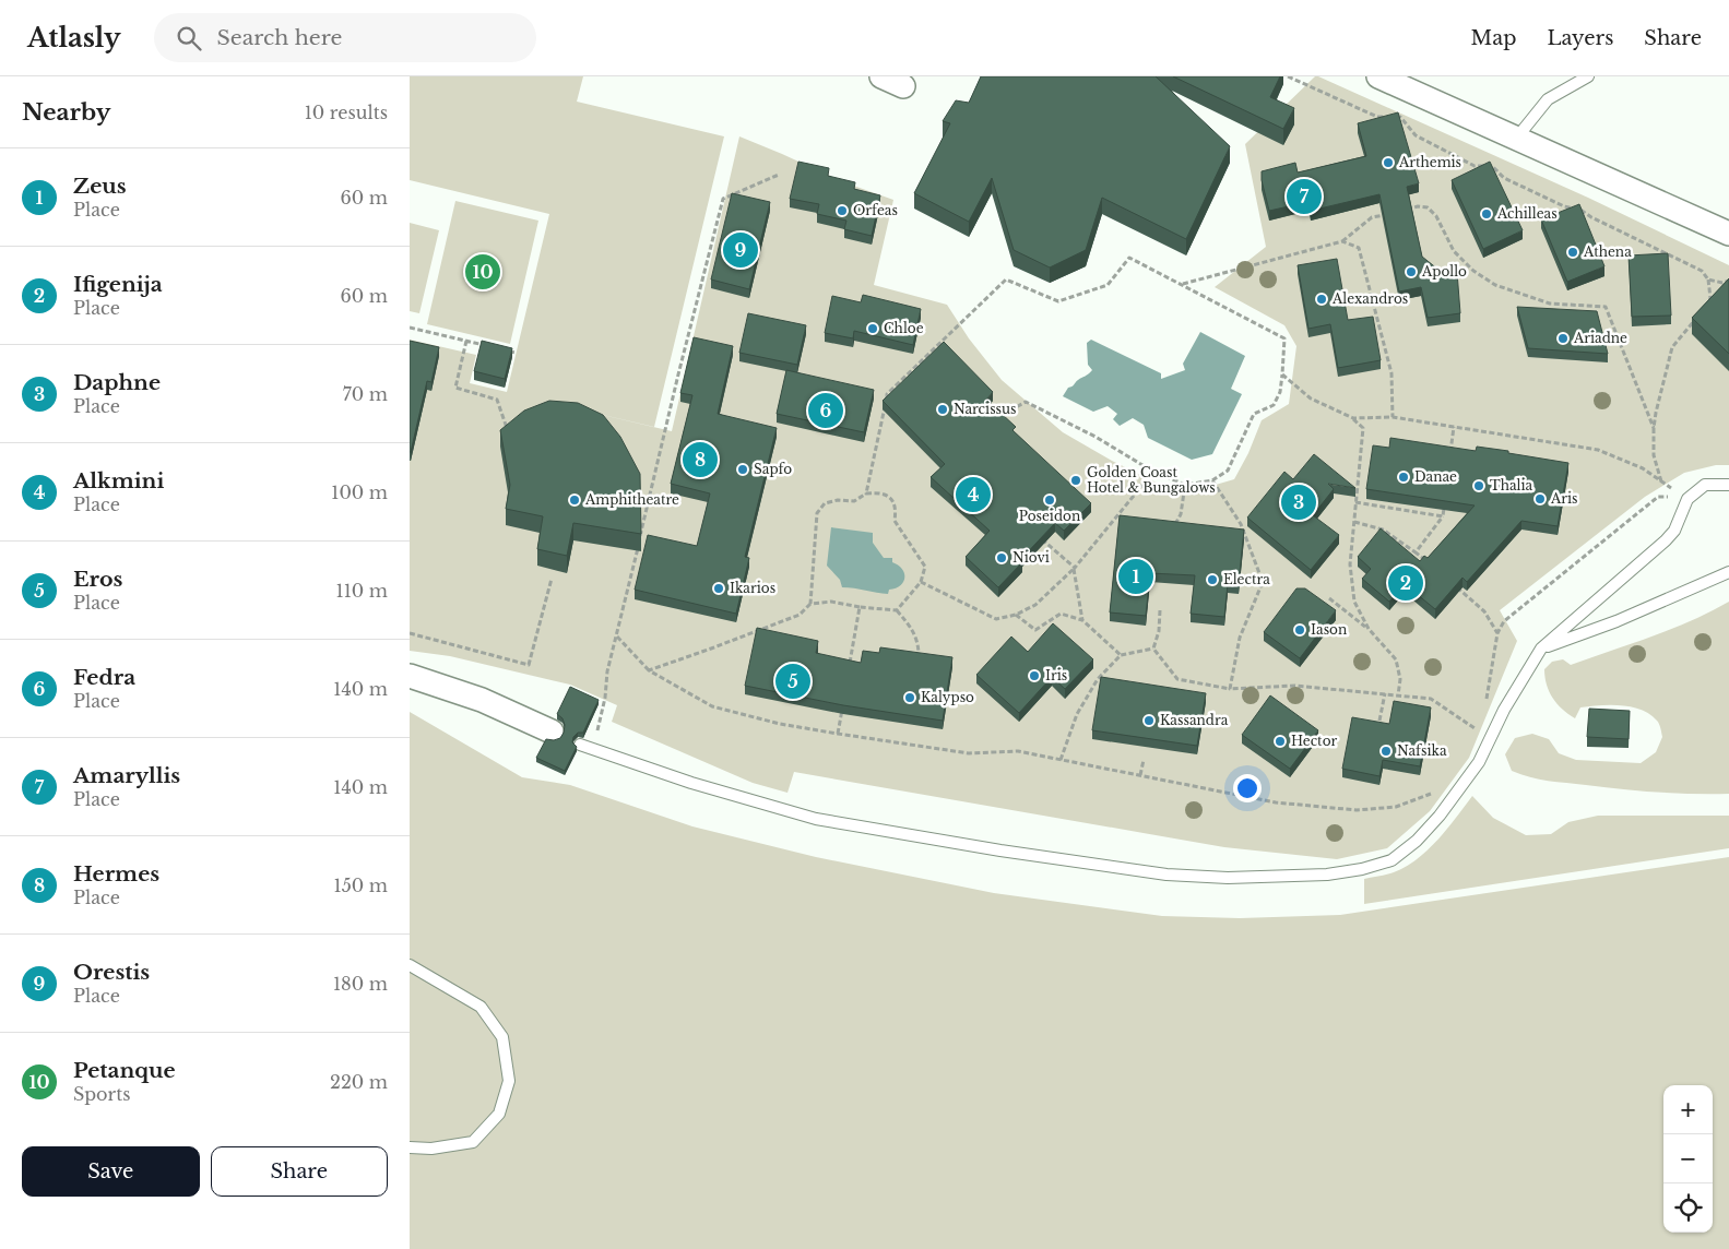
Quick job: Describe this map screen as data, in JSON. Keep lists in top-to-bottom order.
{
  "places": [
    "Arthemis",
    "Orfeas",
    "Achilleas",
    "Athena",
    "Apollo",
    "Alexandros",
    "Chloe",
    "Ariadne",
    "Narcissus",
    "Sapfo",
    "Danae",
    "Golden Coast Hotel & Bungalows",
    "Thalia",
    "Aris",
    "Amphitheatre",
    "Poseidon",
    "Niovi",
    "Electra",
    "Ikarios",
    "Iason",
    "Iris",
    "Kalypso",
    "Kassandra",
    "Hector",
    "Nafsika"
  ],
  "page": {
    "header": "Atlasly",
    "search": "Search here",
    "nav": ["Map", "Layers", "Share"],
    "heading": ["Nearby", "10 results"],
    "list": [
      {
        "mark": "1",
        "name": "Zeus",
        "note": "Place",
        "value": "60 m"
      },
      {
        "mark": "2",
        "name": "Ifigenija",
        "note": "Place",
        "value": "60 m"
      },
      {
        "mark": "3",
        "name": "Daphne",
        "note": "Place",
        "value": "70 m"
      },
      {
        "mark": "4",
        "name": "Alkmini",
        "note": "Place",
        "value": "100 m"
      },
      {
        "mark": "5",
        "name": "Eros",
        "note": "Place",
        "value": "110 m"
      },
      {
        "mark": "6",
        "name": "Fedra",
        "note": "Place",
        "value": "140 m"
      },
      {
        "mark": "7",
        "name": "Amaryllis",
        "note": "Place",
        "value": "140 m"
      },
      {
        "mark": "8",
        "name": "Hermes",
        "note": "Place",
        "value": "150 m"
      },
      {
        "mark": "9",
        "name": "Orestis",
        "note": "Place",
        "value": "180 m"
      },
      {
        "mark": "10",
        "name": "Petanque",
        "note": "Sports",
        "value": "220 m"
      }
    ],
    "pins": [
      "7",
      "9",
      "10",
      "6",
      "8",
      "4",
      "3",
      "1",
      "2",
      "5"
    ],
    "map_buttons": ["+", "−"],
    "buttons": ["Save", "Share"]
  }
}
